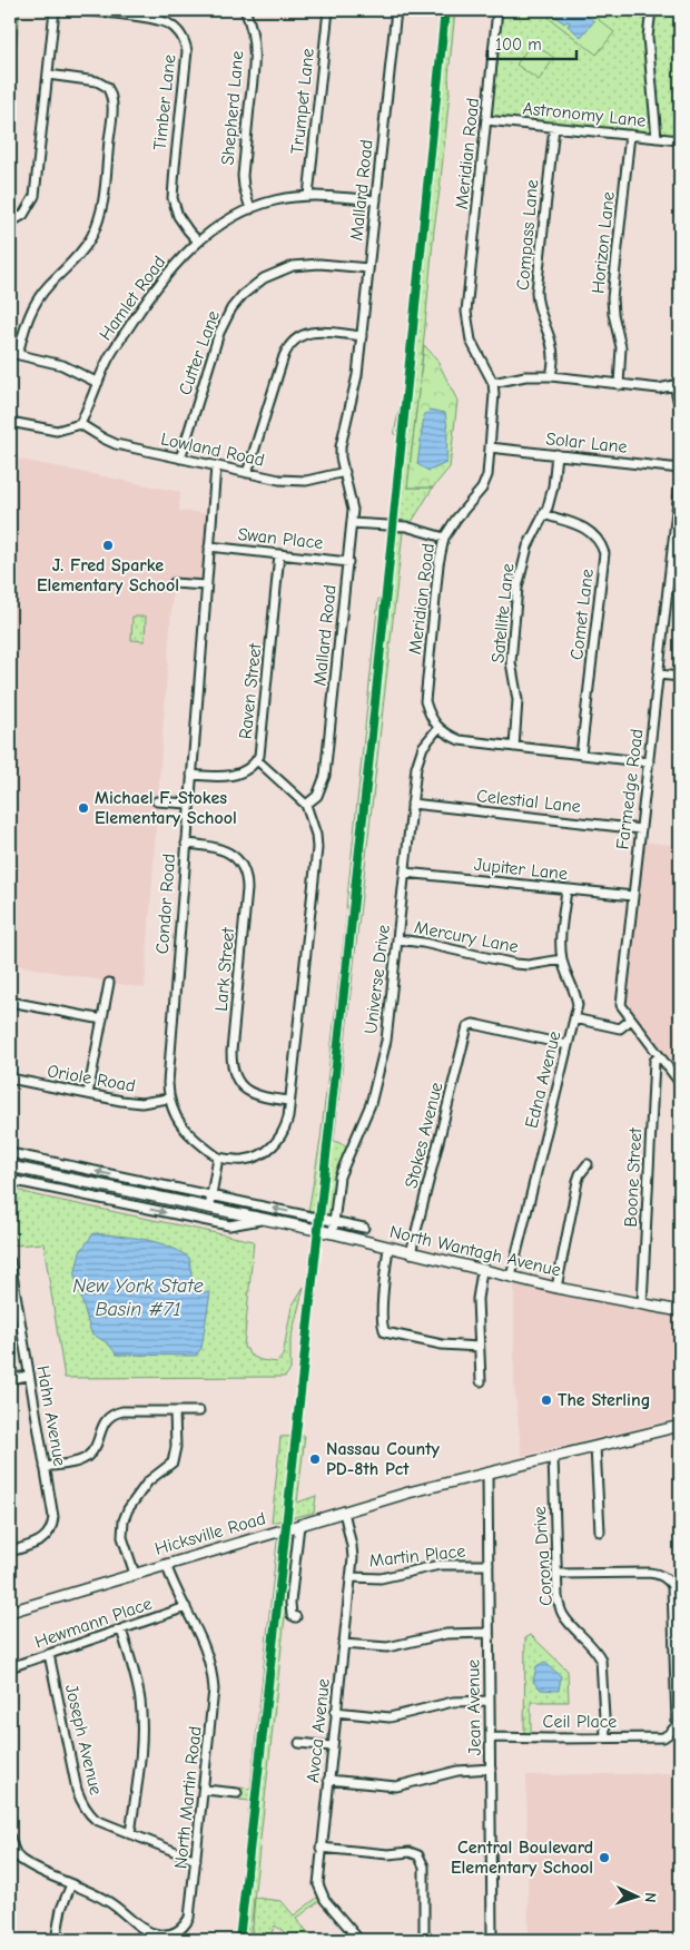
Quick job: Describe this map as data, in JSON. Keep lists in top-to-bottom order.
{
  "streets": {
    "main road": ["North Wantagh Avenue", "Hicksville Road"],
    "street": [
      "Trumpet Lane",
      "Timber Lane",
      "Shepherd Lane",
      "Astronomy Lane",
      "Meridian Road",
      "Mallard Road",
      "Compass Lane",
      "Horizon Lane",
      "Hamlet Road",
      "Cutter Lane",
      "Solar Lane",
      "Lowland Road",
      "Swan Place",
      "Satellite Lane",
      "Comet Lane",
      "Raven Street",
      "Farmedge Road",
      "Celestial Lane",
      "Jupiter Lane",
      "Condor Road",
      "Mercury Lane",
      "Lark Street",
      "Universe Drive",
      "Oriole Road",
      "Edna Avenue",
      "Stokes Avenue",
      "Boone Street",
      "Hahn Avenue",
      "Martin Place",
      "Corona Drive",
      "Hewmann Place",
      "Jean Avenue",
      "Ceil Place",
      "Avoca Avenue",
      "Joseph Avenue",
      "North Martin Road"
    ]
  },
  "crossings": [
    ["Trumpet Lane", "Hamlet Road"],
    ["Timber Lane", "Hamlet Road"],
    ["Shepherd Lane", "Hamlet Road"],
    ["Astronomy Lane", "Meridian Road"],
    ["Astronomy Lane", "Compass Lane"],
    ["Astronomy Lane", "Horizon Lane"],
    ["Meridian Road", "Solar Lane"],
    ["Meridian Road", "Universe Drive"],
    ["Mallard Road", "Hamlet Road"],
    ["Mallard Road", "Cutter Lane"],
    ["Mallard Road", "Lowland Road"],
    ["Mallard Road", "Swan Place"],
    ["Hamlet Road", "Lowland Road"],
    ["Cutter Lane", "Lowland Road"],
    ["Solar Lane", "Satellite Lane"],
    ["Lowland Road", "Condor Road"],
    ["Swan Place", "Raven Street"],
    ["Swan Place", "Condor Road"],
    ["Satellite Lane", "Comet Lane"],
    ["Raven Street", "Condor Road"],
    ["Farmedge Road", "Celestial Lane"],
    ["Farmedge Road", "Jupiter Lane"],
    ["Farmedge Road", "Boone Street"],
    ["Celestial Lane", "Universe Drive"],
    ["Jupiter Lane", "Universe Drive"],
    ["Jupiter Lane", "Edna Avenue"],
    ["Condor Road", "Lark Street"],
    ["Condor Road", "Oriole Road"],
    ["Mercury Lane", "Universe Drive"],
    ["Mercury Lane", "Edna Avenue"],
    ["Universe Drive", "North Wantagh Avenue"],
    ["Edna Avenue", "Stokes Avenue"],
    ["Edna Avenue", "North Wantagh Avenue"],
    ["Stokes Avenue", "North Wantagh Avenue"],
    ["Boone Street", "North Wantagh Avenue"],
    ["Hicksville Road", "Corona Drive"],
    ["Hicksville Road", "Jean Avenue"],
    ["Hicksville Road", "Avoca Avenue"],
    ["Hicksville Road", "North Martin Road"],
    ["Martin Place", "Jean Avenue"],
    ["Martin Place", "Avoca Avenue"],
    ["Corona Drive", "Ceil Place"],
    ["Hewmann Place", "Joseph Avenue"],
    ["Hewmann Place", "North Martin Road"],
    ["Jean Avenue", "Ceil Place"],
    ["Joseph Avenue", "North Martin Road"]
  ],
  "water": ["New York State Basin #71"],
  "places": [
    "J. Fred Sparke Elementary School",
    "Michael F. Stokes Elementary School",
    "The Sterling",
    "Nassau County PD-8th Pct",
    "Central Boulevard Elementary School"
  ],
  "scale_bar": "100 m",
  "north": "right"
}
